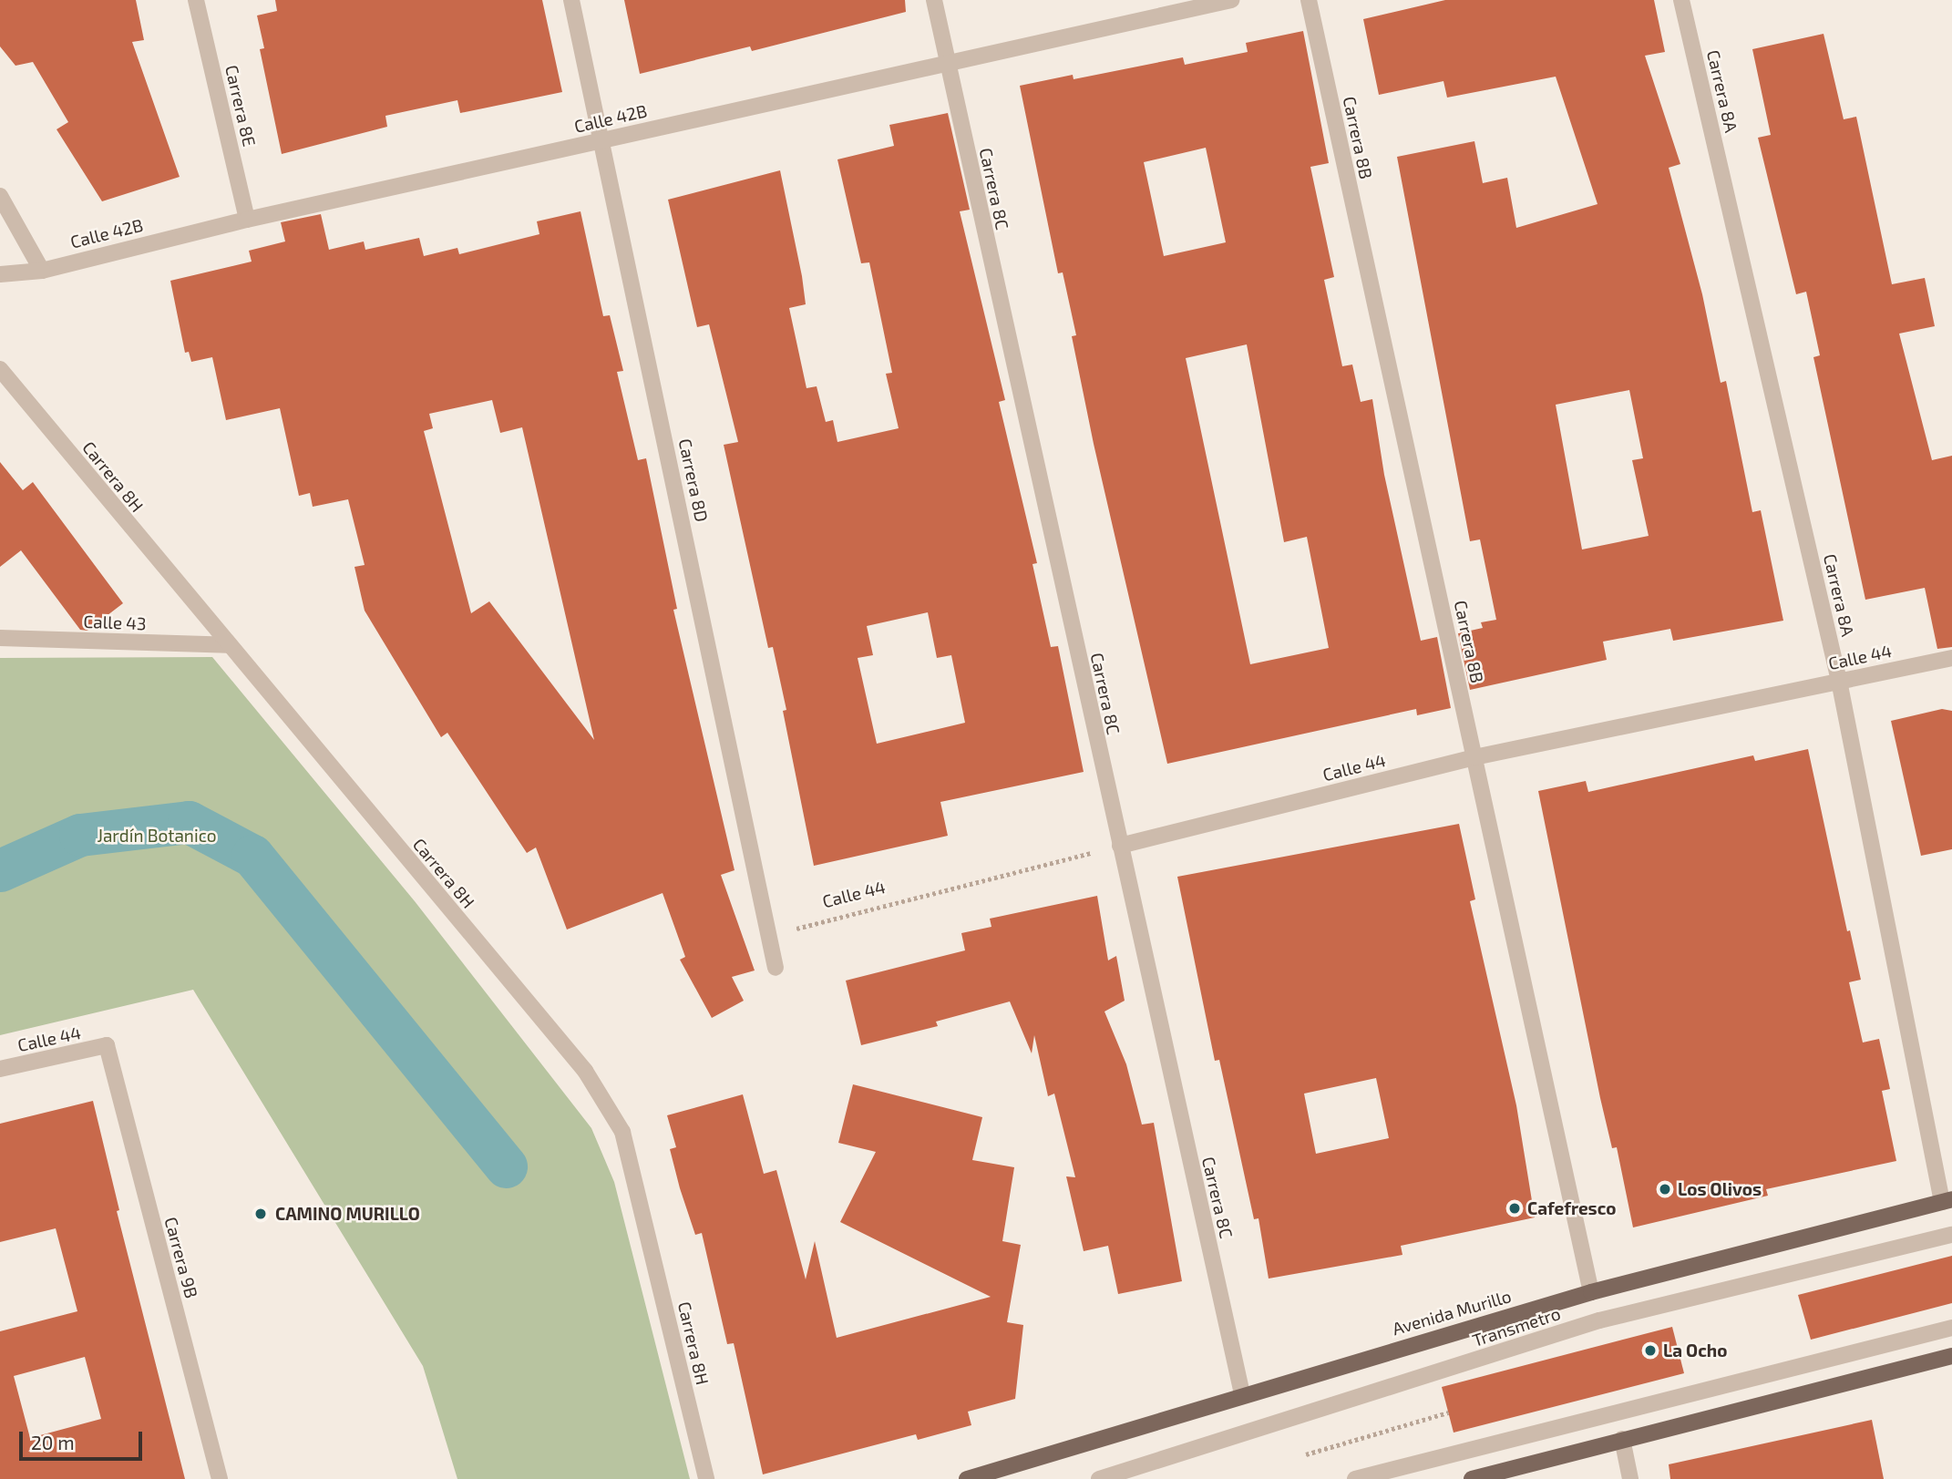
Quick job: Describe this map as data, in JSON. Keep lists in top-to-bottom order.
{
  "streets": {
    "main road": ["Avenida Murillo"],
    "street": [
      "Carrera 8A",
      "Carrera 8E",
      "Calle 42B",
      "Carrera 8B",
      "Carrera 8C",
      "Carrera 8H",
      "Carrera 8D",
      "Calle 43",
      "Calle 44",
      "Carrera 9B",
      "Transmetro"
    ]
  },
  "crossings": [
    ["Carrera 8A", "Calle 44"],
    ["Carrera 8A", "Avenida Murillo"],
    ["Carrera 8E", "Calle 42B"],
    ["Calle 42B", "Carrera 8C"],
    ["Calle 42B", "Carrera 8D"],
    ["Carrera 8B", "Calle 44"],
    ["Carrera 8B", "Avenida Murillo"],
    ["Carrera 8C", "Calle 44"],
    ["Carrera 8C", "Avenida Murillo"],
    ["Carrera 8H", "Calle 43"],
    ["Carrera 8D", "Calle 44"],
    ["Calle 44", "Carrera 9B"]
  ],
  "parks": ["Jardín Botanico"],
  "places": [
    "Los Olivos",
    "Cafefresco",
    "CAMINO MURILLO",
    "La Ocho"
  ],
  "scale_bar": "20 m"
}
